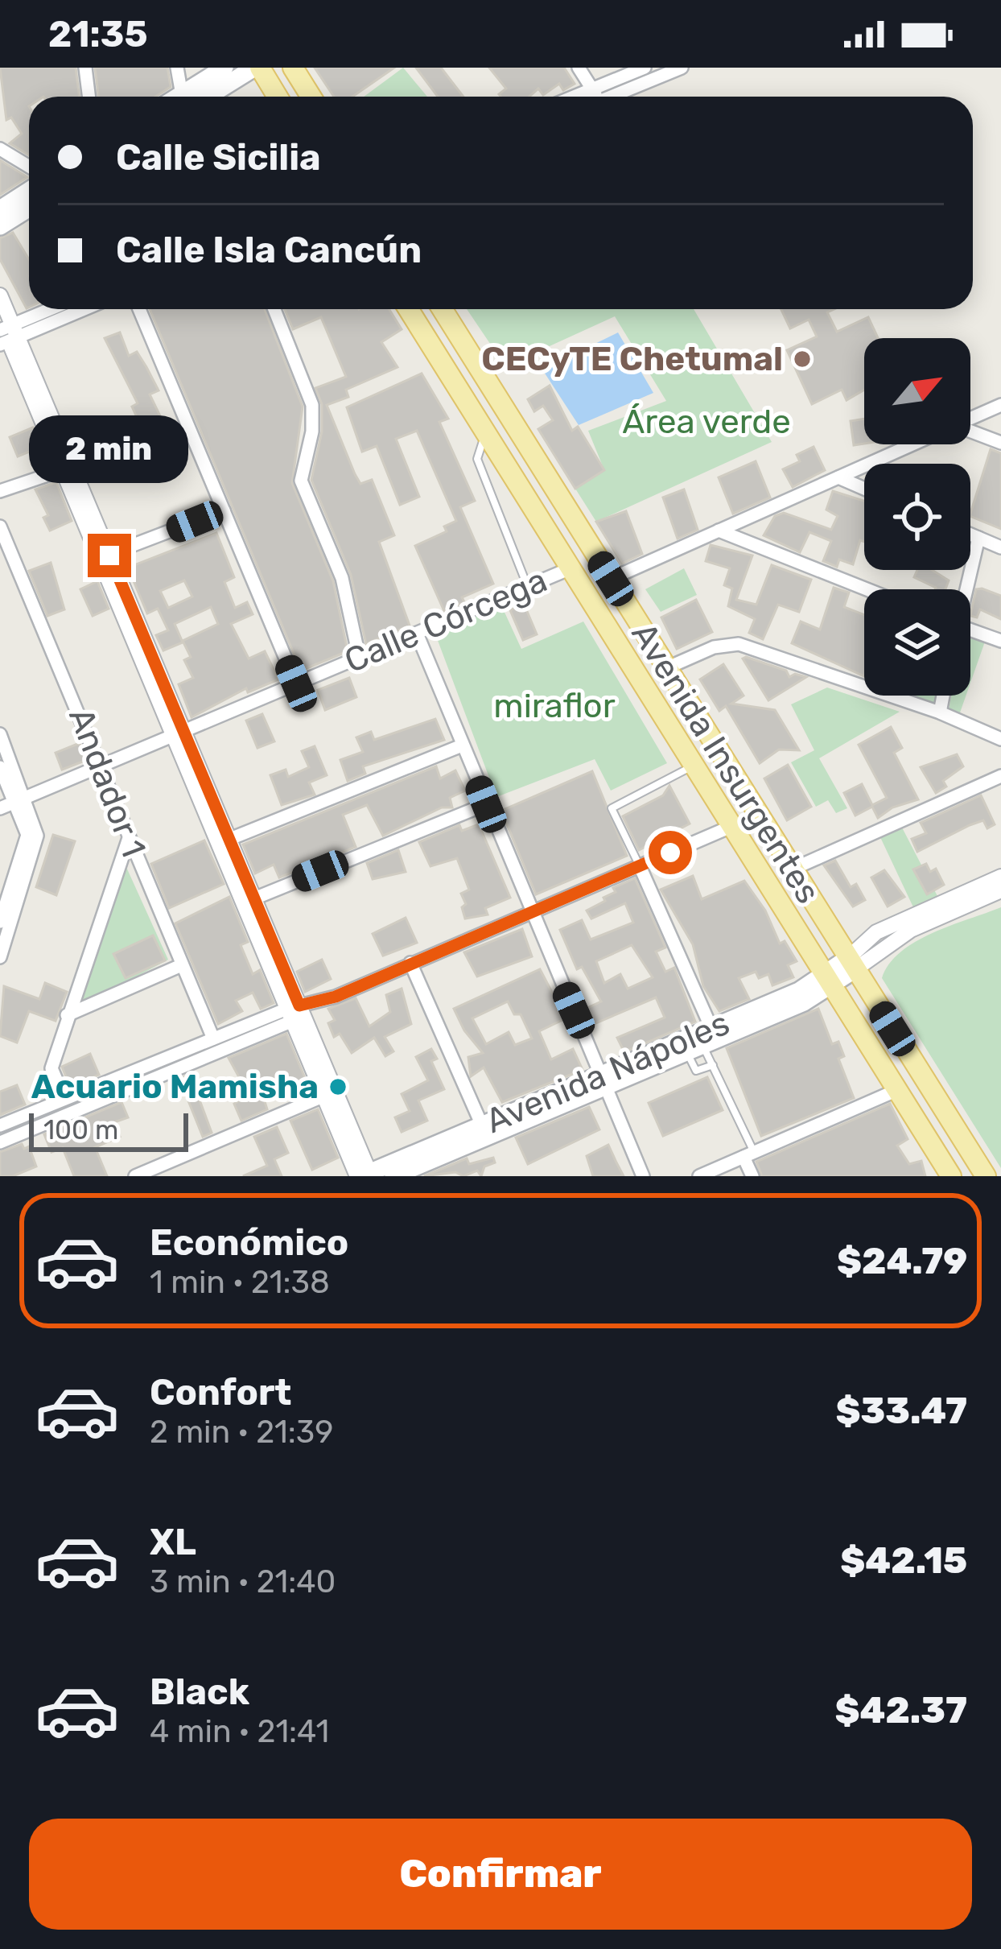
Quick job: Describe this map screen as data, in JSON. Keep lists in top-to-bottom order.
{
  "streets": {
    "main road": ["Avenida Insurgentes", "Avenida Nápoles"],
    "street": ["Calle Córcega", "Andador 1"]
  },
  "crossings": [
    ["Calle Córcega", "Avenida Insurgentes"],
    ["Calle Córcega", "Andador 1"],
    ["Avenida Insurgentes", "Avenida Nápoles"]
  ],
  "parks": ["Área verde", "miraflor"],
  "places": ["CECyTE Chetumal", "Acuario Mamisha"],
  "scale_bar": "100 m",
  "north": "top right",
  "page": {
    "status": "21:35",
    "banner": ["Calle Sicilia", "Calle Isla Cancún"],
    "bubble": "2 min",
    "scale": "100 m",
    "list": [
      {
        "name": "Económico",
        "note": "1 min · 21:38",
        "value": "$24.79"
      },
      {
        "name": "Confort",
        "note": "2 min · 21:39",
        "value": "$33.47"
      },
      {
        "name": "XL",
        "note": "3 min · 21:40",
        "value": "$42.15"
      },
      {
        "name": "Black",
        "note": "4 min · 21:41",
        "value": "$42.37"
      }
    ],
    "buttons": "Confirmar"
  }
}
